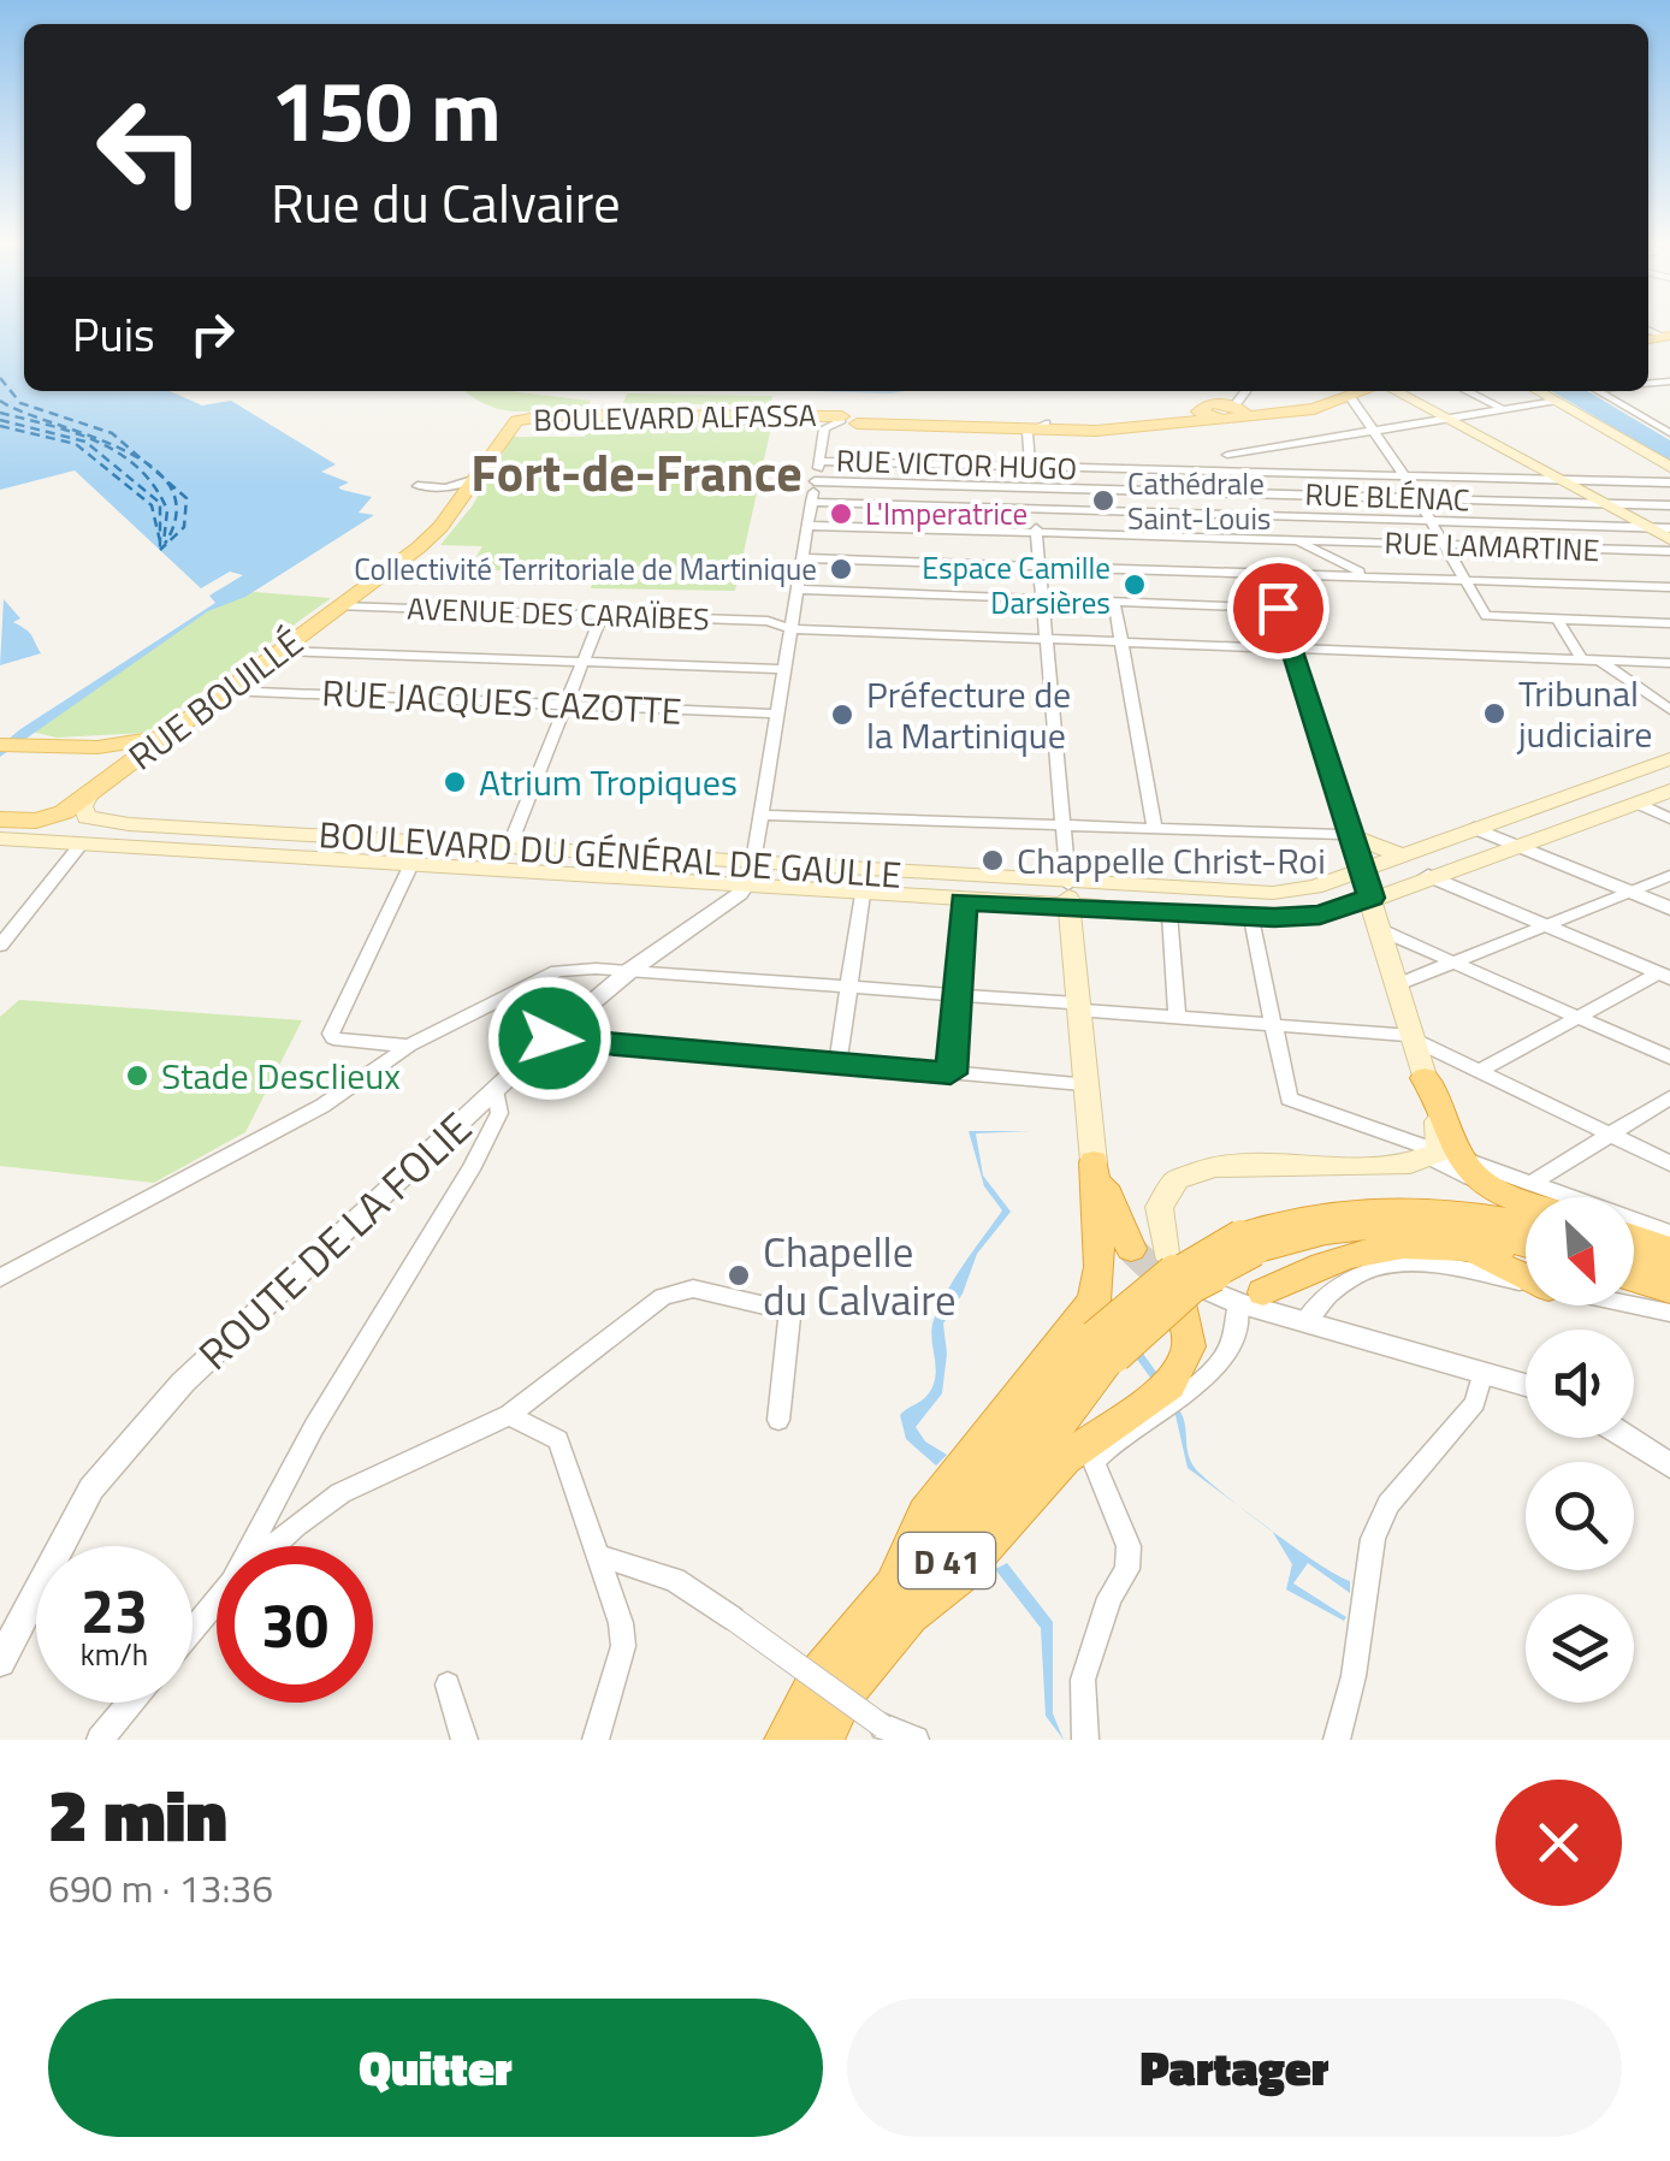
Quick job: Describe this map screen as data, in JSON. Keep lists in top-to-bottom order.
{
  "streets": {
    "highway": ["D 41"],
    "main road": ["BOULEVARD ALFASSA", "RUE BOUILLÉ", "BOULEVARD DU GÉNÉRAL DE GAULLE"],
    "street": [
      "RUE VICTOR HUGO",
      "RUE BLÉNAC",
      "RUE LAMARTINE",
      "AVENUE DES CARAÏBES",
      "RUE JACQUES CAZOTTE",
      "ROUTE DE LA FOLIE"
    ]
  },
  "crossings": [
    ["BOULEVARD ALFASSA", "RUE BOUILLÉ"],
    ["AVENUE DES CARAÏBES", "RUE BOUILLÉ"],
    ["RUE BOUILLÉ", "RUE JACQUES CAZOTTE"],
    ["RUE BOUILLÉ", "BOULEVARD DU GÉNÉRAL DE GAULLE"],
    ["BOULEVARD DU GÉNÉRAL DE GAULLE", "ROUTE DE LA FOLIE"]
  ],
  "districts": ["Fort-de-France"],
  "places": [
    "Cathédrale Saint-Louis",
    "L'Imperatrice",
    "Collectivité Territoriale de Martinique",
    "Espace Camille Darsières",
    "Tribunal judiciaire",
    "Préfecture de la Martinique",
    "Atrium Tropiques",
    "Chappelle Christ-Roi",
    "Stade Desclieux",
    "Chapelle du Calvaire"
  ],
  "north": "bottom right",
  "page": {
    "turn": ["150 m", "Rue du Calvaire"],
    "then": "Puis",
    "speed": "23 km/h",
    "limit": "30",
    "heading": ["2 min", "690 m · 13:36"],
    "buttons": ["Quitter", "Partager"]
  }
}
